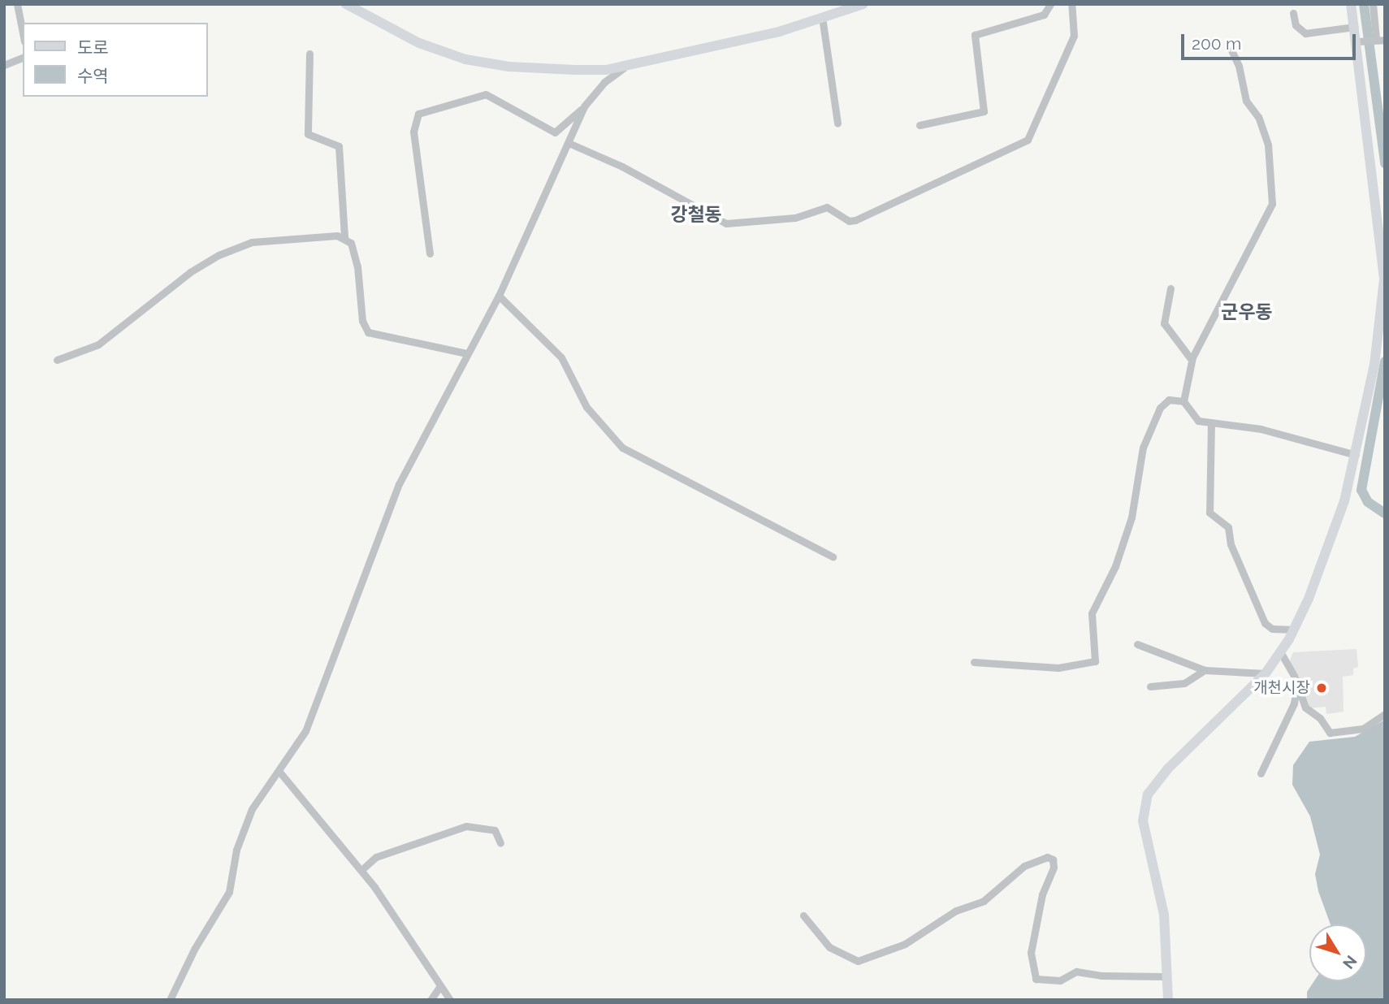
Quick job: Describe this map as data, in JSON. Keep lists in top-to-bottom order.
{
  "districts": ["강철동", "군우동"],
  "places": ["개천시장"],
  "legend": ["도로", "수역"],
  "scale_bar": "200 m",
  "north": "bottom right"
}
